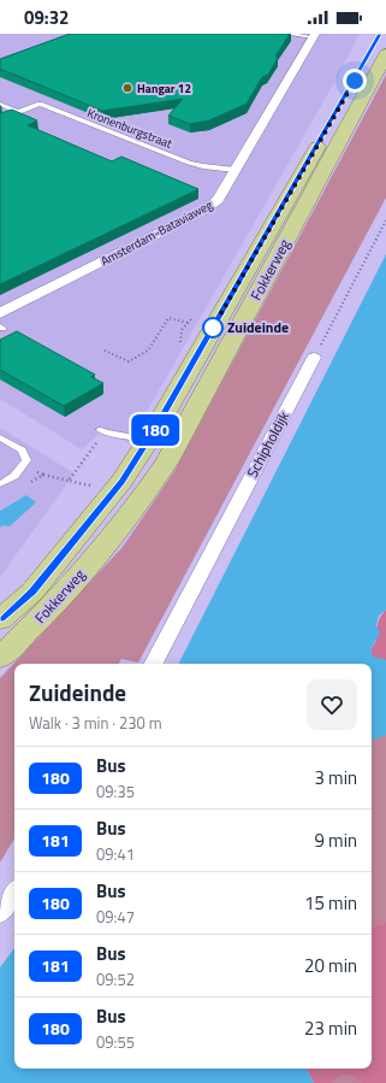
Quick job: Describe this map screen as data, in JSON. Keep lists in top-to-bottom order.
{
  "streets": {
    "main road": ["Fokkerweg"],
    "street": ["Amsterdam-Bataviaweg", "Schipholdijk"],
    "lane": ["Kronenburgstraat"]
  },
  "crossings": [
    ["Kronenburgstraat", "Amsterdam-Bataviaweg"]
  ],
  "places": ["Hangar 12", "Zuideinde"],
  "lines": ["bus line 180"],
  "page": {
    "status": "09:32",
    "on_map": "180",
    "heading": ["Zuideinde", "Walk · 3 min · 230 m"],
    "list": [
      {
        "mark": "180",
        "name": "Bus",
        "note": "09:35",
        "value": "3 min"
      },
      {
        "mark": "181",
        "name": "Bus",
        "note": "09:41",
        "value": "9 min"
      },
      {
        "mark": "180",
        "name": "Bus",
        "note": "09:47",
        "value": "15 min"
      },
      {
        "mark": "181",
        "name": "Bus",
        "note": "09:52",
        "value": "20 min"
      },
      {
        "mark": "180",
        "name": "Bus",
        "note": "09:55",
        "value": "23 min"
      }
    ]
  }
}
